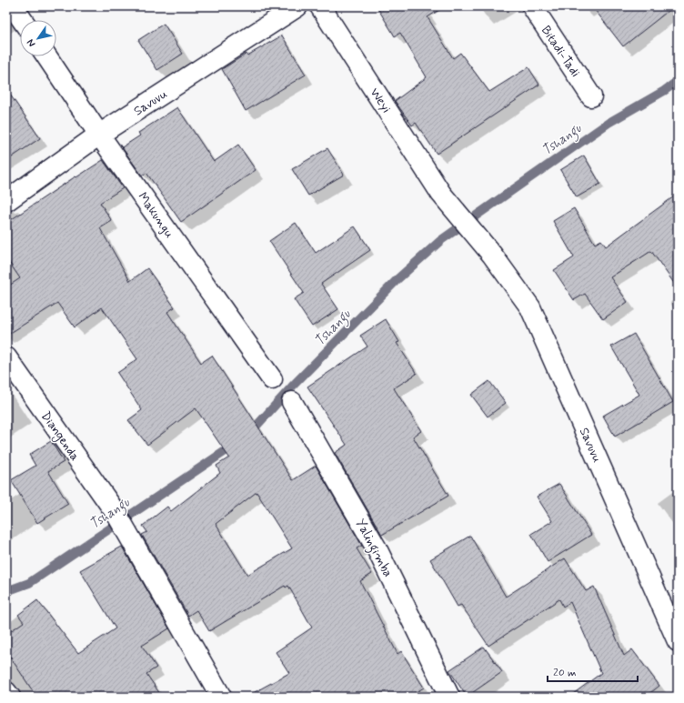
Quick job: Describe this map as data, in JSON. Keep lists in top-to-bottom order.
{
  "streets": {
    "street": [
      "Bitadi-Tadi",
      "Weyi",
      "Savuvu",
      "Makungu",
      "Diangenda",
      "Yalingimba"
    ]
  },
  "crossings": [
    ["Weyi", "Savuvu"],
    ["Savuvu", "Makungu"]
  ],
  "water": ["Tshangu"],
  "scale_bar": "20 m",
  "north": "bottom left"
}
